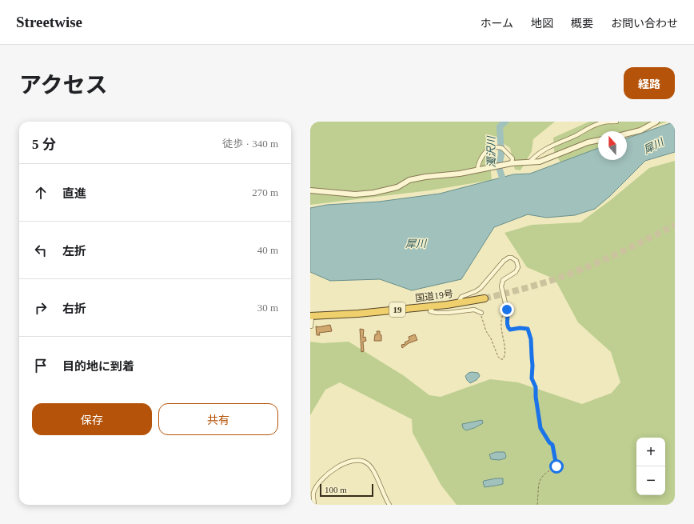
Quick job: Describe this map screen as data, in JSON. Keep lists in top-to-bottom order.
{
  "streets": {
    "highway": ["国道19号", "19"]
  },
  "water": ["犀川", "濁沢川"],
  "scale_bar": "100 m",
  "north": "top",
  "page": {
    "header": "Streetwise",
    "nav": [
      "ホーム",
      "地図",
      "概要",
      "お問い合わせ"
    ],
    "title": "アクセス",
    "buttons": [
      "経路",
      ["保存", "共有"]
    ],
    "heading": ["5 分", "徒歩 · 340 m"],
    "list": [
      ["直進", "270 m"],
      ["左折", "40 m"],
      ["右折", "30 m"],
      "目的地に到着"
    ],
    "map_buttons": ["+", "−"],
    "scale": "100 m"
  }
}
